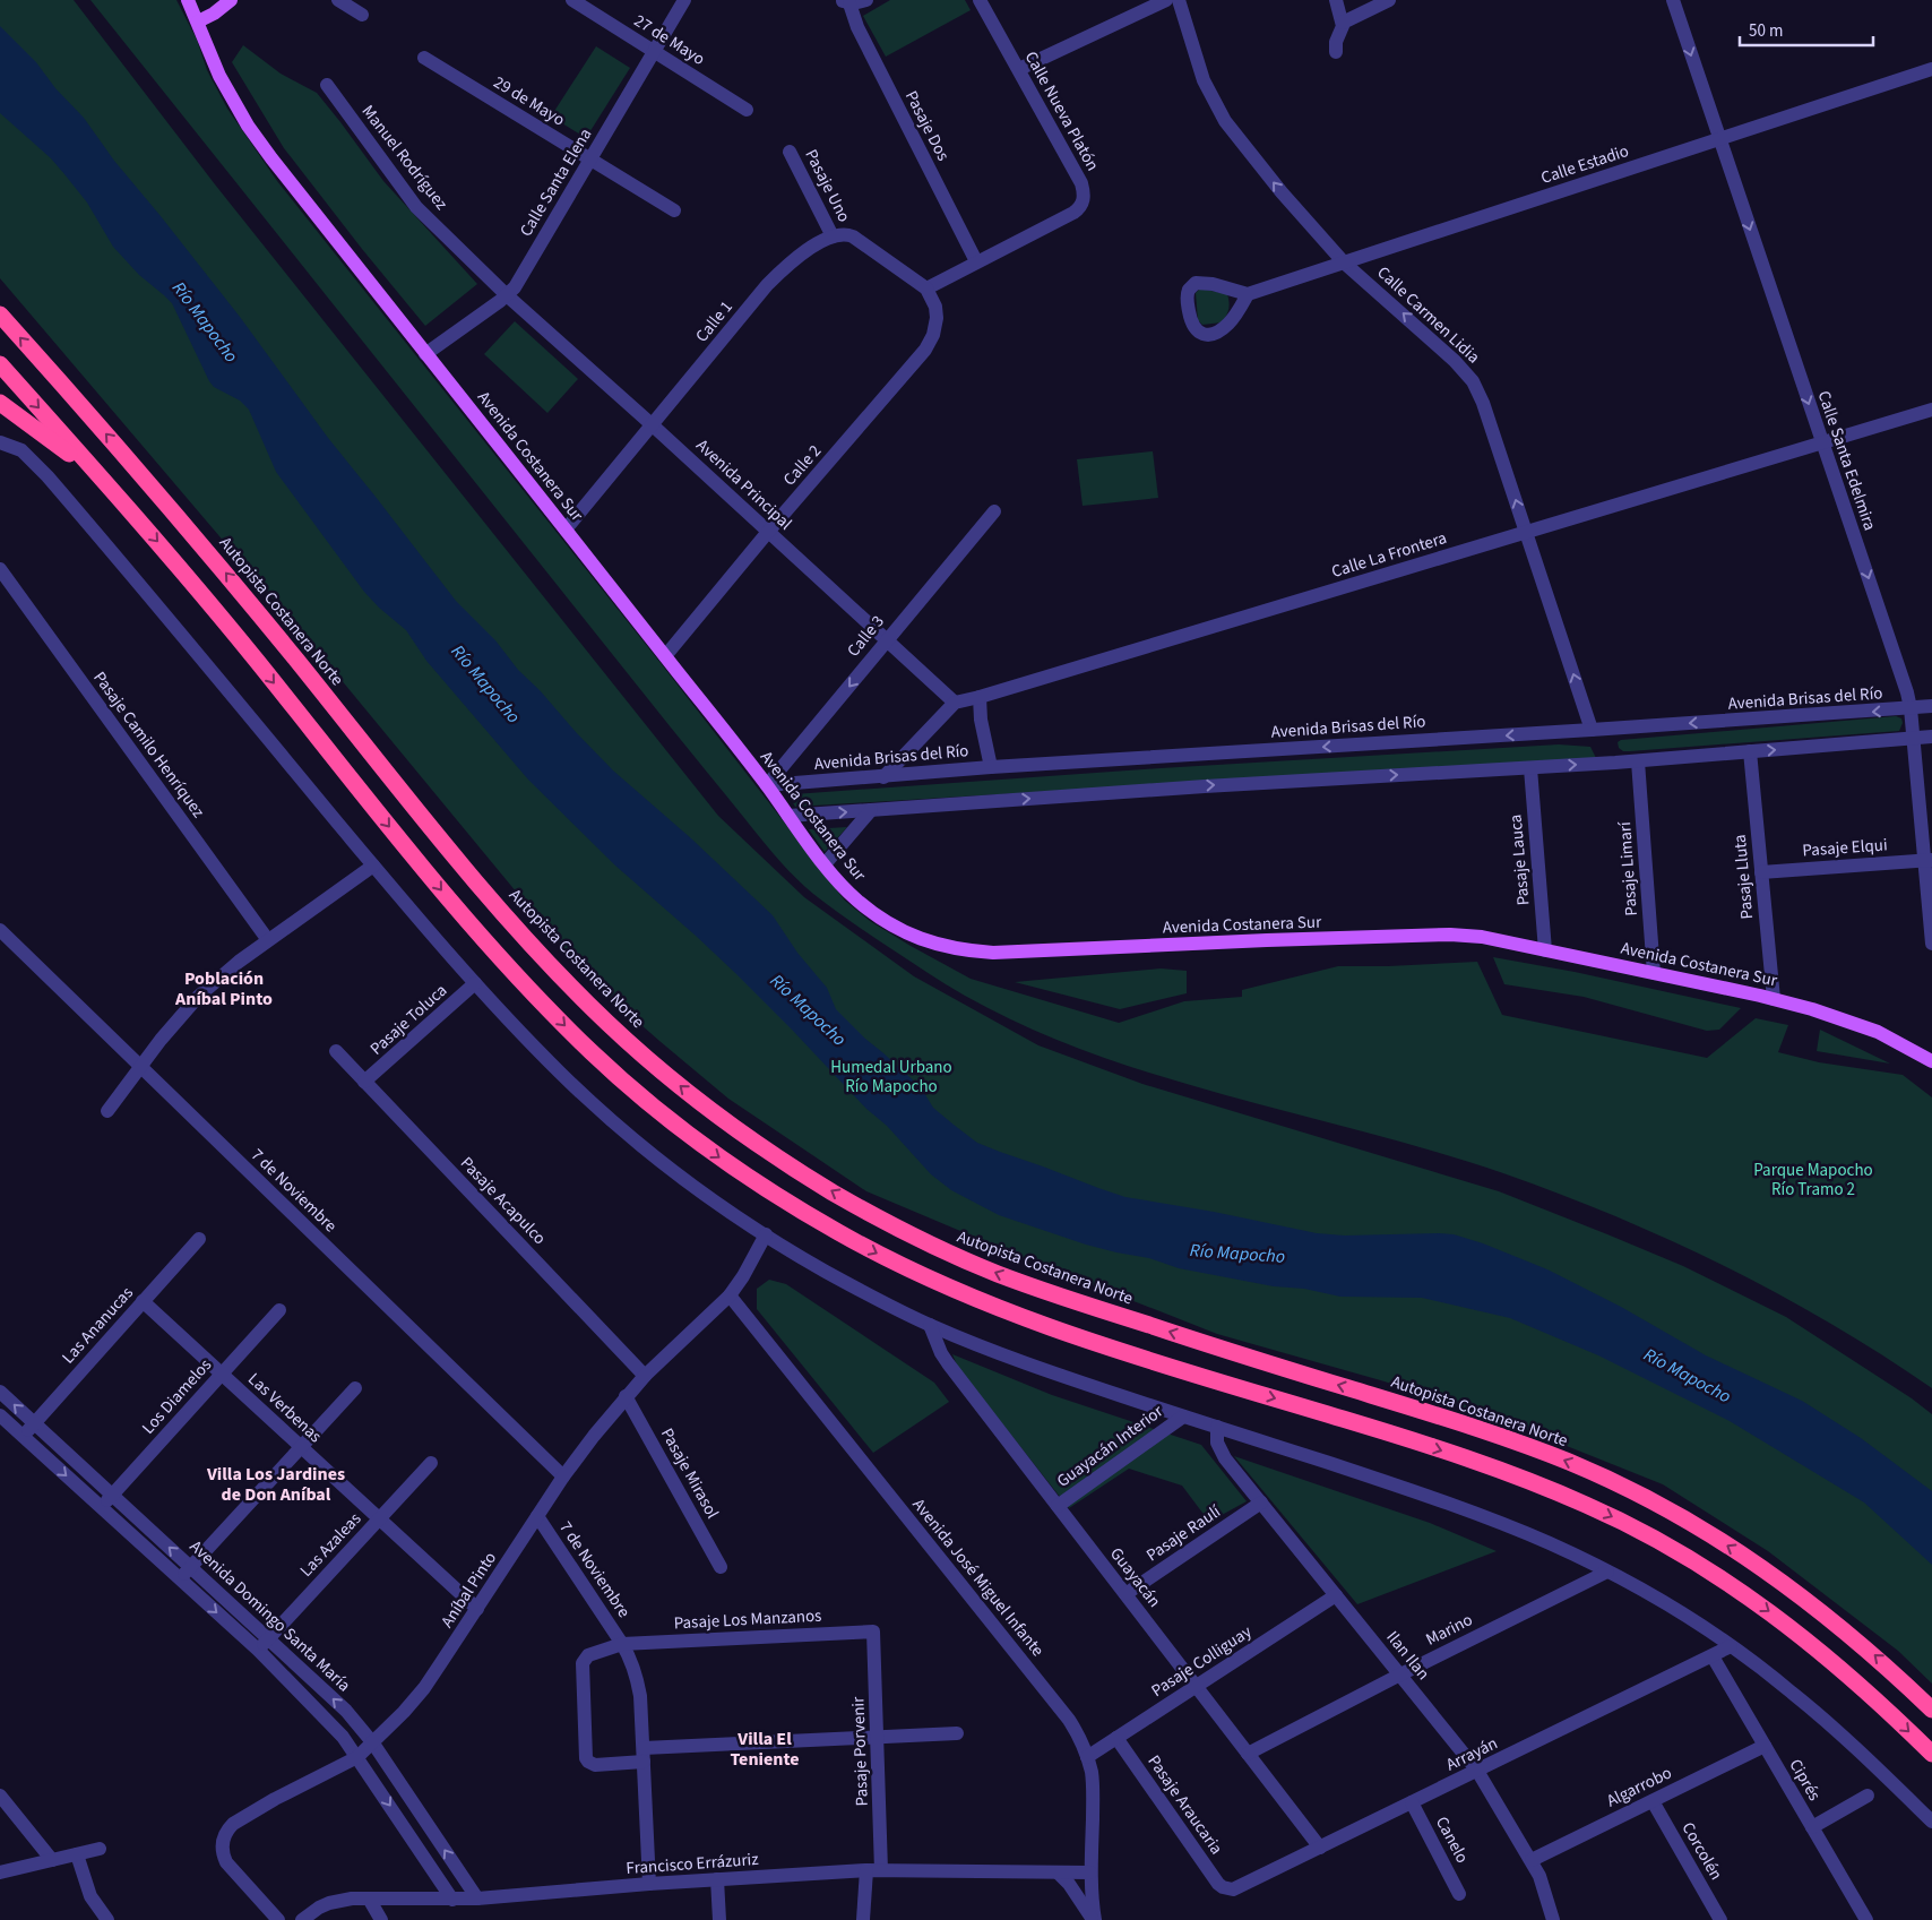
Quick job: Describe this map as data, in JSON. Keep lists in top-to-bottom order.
{
  "streets": {
    "highway": ["Autopista Costanera Norte"],
    "main road": ["Avenida Costanera Sur"],
    "street": [
      "27 de Mayo",
      "29 de Mayo",
      "Calle Nueva Platón",
      "Pasaje Dos",
      "Manuel Rodríguez",
      "Calle Estadio",
      "Calle Santa Elena",
      "Pasaje Uno",
      "Calle Carmen Lidia",
      "Calle 1",
      "Calle Santa Edelmira",
      "Calle 2",
      "Avenida Principal",
      "Calle La Frontera",
      "Calle 3",
      "Avenida Brisas del Río",
      "Pasaje Camilo Henríquez",
      "Pasaje Elqui",
      "Pasaje Lauca",
      "Pasaje Limarí",
      "Pasaje Lluta",
      "Pasaje Toluca",
      "7 de Noviembre",
      "Pasaje Acapulco",
      "Las Ananucas",
      "Los Diamelos",
      "Las Verbenas",
      "Guayacán Interior",
      "Pasaje Mirasol",
      "Pasaje Raulí",
      "Las Azaleas",
      "Avenida José Miguel Infante",
      "Guayacán",
      "Aníbal Pinto",
      "Avenida Domingo Santa María",
      "Pasaje Los Manzanos",
      "Marino",
      "Ilan Ilan",
      "Pasaje Colliguay",
      "Pasaje Porvenir",
      "Arrayán",
      "Ciprés",
      "Algarrobo",
      "Pasaje Araucaria",
      "Canelo",
      "Corcolén",
      "Francisco Errázuriz"
    ]
  },
  "crossings": [
    ["27 de Mayo", "Calle Santa Elena"],
    ["29 de Mayo", "Calle Santa Elena"],
    ["Calle Nueva Platón", "Pasaje Dos"],
    ["Calle Nueva Platón", "Calle 2"],
    ["Manuel Rodríguez", "Calle Santa Elena"],
    ["Manuel Rodríguez", "Avenida Principal"],
    ["Calle Estadio", "Calle Carmen Lidia"],
    ["Calle Estadio", "Calle Santa Edelmira"],
    ["Calle Santa Elena", "Avenida Costanera Sur"],
    ["Calle Santa Elena", "Avenida Principal"],
    ["Pasaje Uno", "Calle 1"],
    ["Calle Carmen Lidia", "Calle La Frontera"],
    ["Calle Carmen Lidia", "Avenida Brisas del Río"],
    ["Calle 1", "Avenida Costanera Sur"],
    ["Calle 1", "Avenida Principal"],
    ["Avenida Costanera Sur", "Calle 2"],
    ["Avenida Costanera Sur", "Calle 3"],
    ["Avenida Costanera Sur", "Avenida Brisas del Río"],
    ["Avenida Costanera Sur", "Pasaje Lauca"],
    ["Avenida Costanera Sur", "Pasaje Limarí"],
    ["Avenida Costanera Sur", "Pasaje Lluta"],
    ["Calle Santa Edelmira", "Calle La Frontera"],
    ["Calle Santa Edelmira", "Avenida Brisas del Río"],
    ["Calle Santa Edelmira", "Pasaje Elqui"],
    ["Calle 2", "Avenida Principal"],
    ["Avenida Principal", "Calle La Frontera"],
    ["Avenida Principal", "Calle 3"],
    ["Calle 3", "Avenida Brisas del Río"],
    ["Pasaje Elqui", "Pasaje Lluta"],
    ["Pasaje Toluca", "Pasaje Acapulco"],
    ["7 de Noviembre", "Aníbal Pinto"],
    ["7 de Noviembre", "Pasaje Los Manzanos"],
    ["7 de Noviembre", "Francisco Errázuriz"],
    ["Pasaje Acapulco", "Aníbal Pinto"],
    ["Las Ananucas", "Las Verbenas"],
    ["Las Ananucas", "Avenida Domingo Santa María"],
    ["Los Diamelos", "Las Verbenas"],
    ["Los Diamelos", "Avenida Domingo Santa María"],
    ["Las Verbenas", "Las Azaleas"],
    ["Las Verbenas", "Aníbal Pinto"],
    ["Guayacán Interior", "Guayacán"],
    ["Pasaje Mirasol", "Aníbal Pinto"],
    ["Pasaje Raulí", "Guayacán"],
    ["Pasaje Raulí", "Ilan Ilan"],
    ["Las Azaleas", "Avenida Domingo Santa María"],
    ["Avenida José Miguel Infante", "Aníbal Pinto"],
    ["Avenida José Miguel Infante", "Pasaje Colliguay"],
    ["Avenida José Miguel Infante", "Francisco Errázuriz"],
    ["Guayacán", "Marino"],
    ["Guayacán", "Pasaje Colliguay"],
    ["Guayacán", "Arrayán"],
    ["Aníbal Pinto", "Avenida Domingo Santa María"],
    ["Avenida Domingo Santa María", "Francisco Errázuriz"],
    ["Pasaje Los Manzanos", "Pasaje Porvenir"],
    ["Marino", "Ilan Ilan"],
    ["Ilan Ilan", "Pasaje Colliguay"],
    ["Ilan Ilan", "Arrayán"],
    ["Ilan Ilan", "Algarrobo"],
    ["Pasaje Colliguay", "Pasaje Araucaria"],
    ["Pasaje Porvenir", "Francisco Errázuriz"],
    ["Arrayán", "Ciprés"],
    ["Arrayán", "Pasaje Araucaria"],
    ["Arrayán", "Canelo"],
    ["Ciprés", "Algarrobo"],
    ["Algarrobo", "Corcolén"]
  ],
  "one_way": ["Calle Carmen Lidia", "Calle Santa Edelmira"],
  "districts": ["Población Aníbal Pinto", "Villa Los Jardines de Don Aníbal", "Villa El Teniente"],
  "water": ["Río Mapocho"],
  "parks": ["Humedal Urbano Río Mapocho", "Parque Mapocho Río Tramo 2"],
  "scale_bar": "50 m"
}
